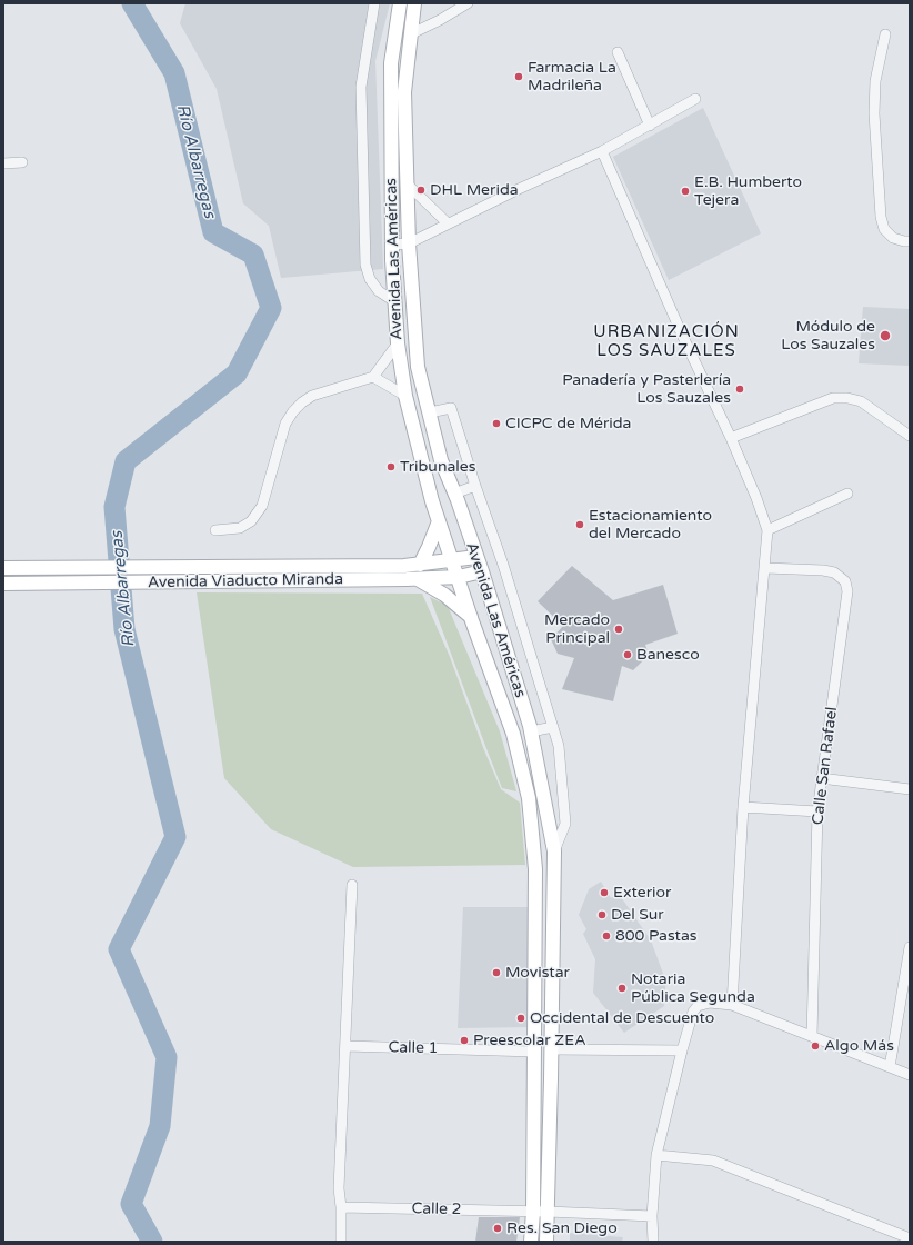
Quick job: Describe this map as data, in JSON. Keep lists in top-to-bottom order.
{
  "streets": {
    "street": [
      "Avenida Las Américas",
      "Avenida Viaducto Miranda",
      "Calle San Rafael",
      "Calle 1",
      "Calle 2"
    ]
  },
  "crossings": [
    ["Avenida Las Américas", "Calle 1"],
    ["Avenida Las Américas", "Calle 2"]
  ],
  "districts": ["URBANIZACIÓN LOS SAUZALES"],
  "water": ["Río Albarregas"],
  "places": [
    "Farmacia La Madrileña",
    "DHL Merida",
    "E.B. Humberto Tejera",
    "Módulo de Los Sauzales",
    "Panadería y Pasterlería Los Sauzales",
    "CICPC de Mérida",
    "Tribunales",
    "Estacionamiento del Mercado",
    "Mercado Principal",
    "Banesco",
    "Exterior",
    "Del Sur",
    "800 Pastas",
    "Movistar",
    "Notaria Pública Segunda",
    "Occidental de Descuento",
    "Preescolar ZEA",
    "Algo Más",
    "Res. San Diego"
  ]
}
